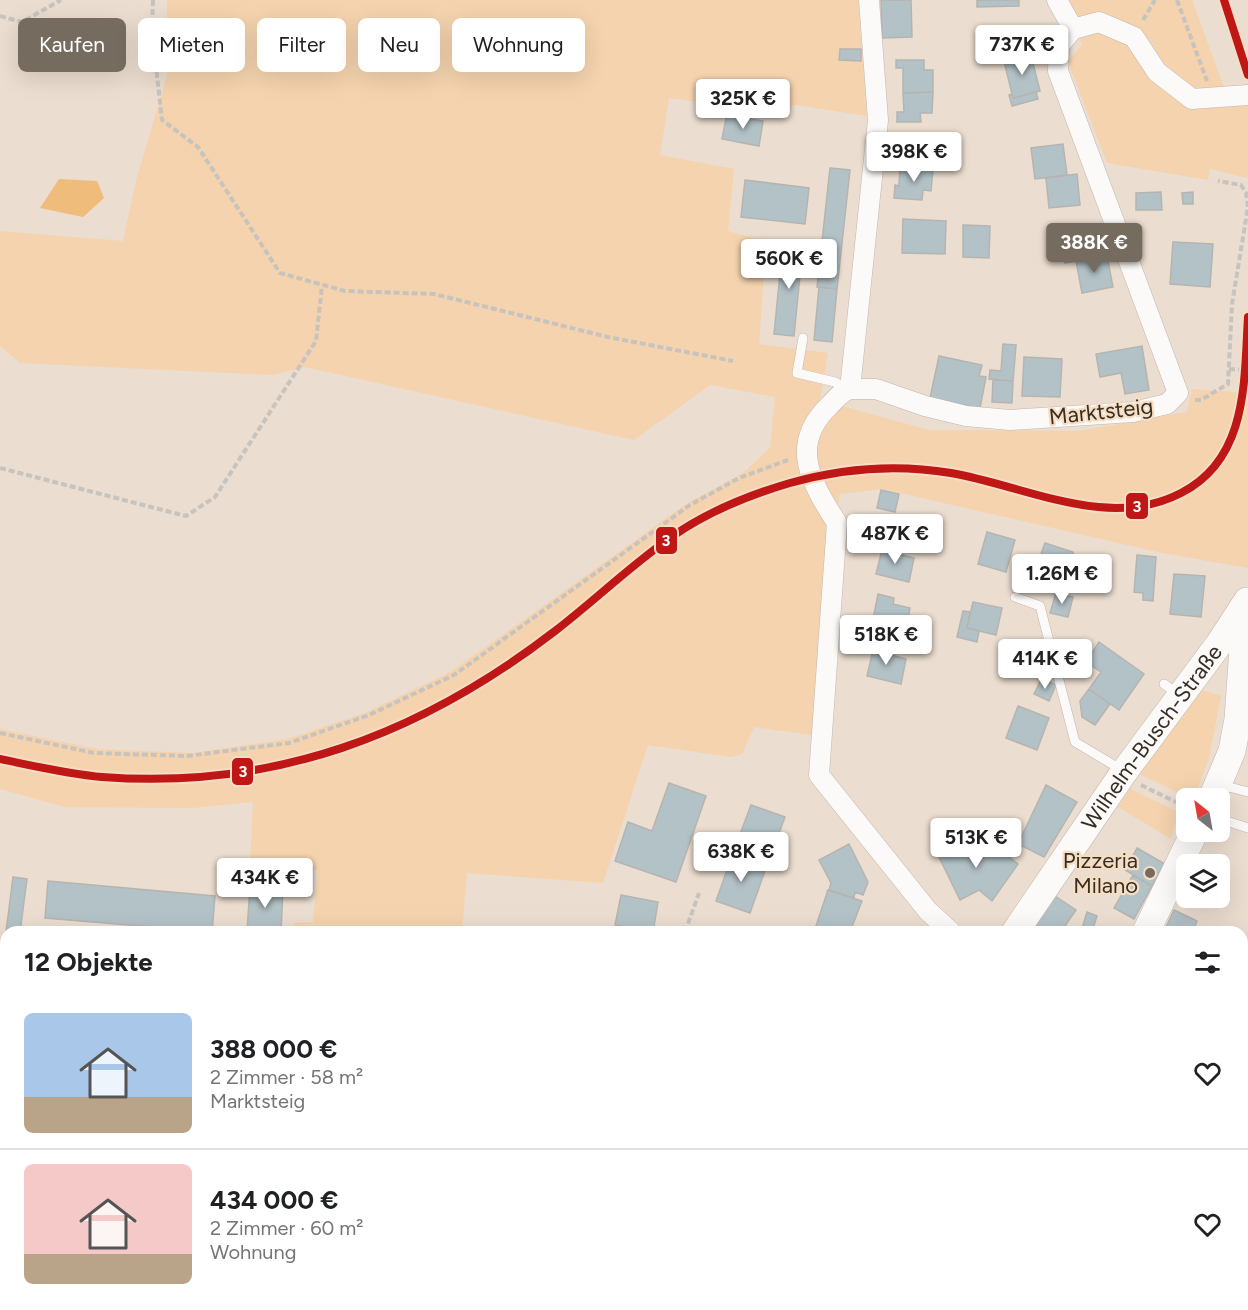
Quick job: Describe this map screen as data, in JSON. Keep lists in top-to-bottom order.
{
  "streets": {
    "main road": ["Wilhelm-Busch-Straße"],
    "street": ["Marktsteig"]
  },
  "places": ["Pizzeria Milano"],
  "lines": ["transit line 3"],
  "north": "top left",
  "page": {
    "chip": [
      "Kaufen",
      "Mieten",
      "Filter",
      "Neu",
      "Wohnung"
    ],
    "price": [
      "737K €",
      "325K €",
      "398K €",
      "388K €",
      "560K €",
      "487K €",
      "1.26M €",
      "518K €",
      "414K €",
      "513K €",
      "638K €",
      "434K €"
    ],
    "heading": "12 Objekte",
    "list": [
      {
        "name": "388 000 €",
        "note": "2 Zimmer · 58 m² · Marktsteig"
      },
      {
        "name": "434 000 €",
        "note": "2 Zimmer · 60 m² · Wohnung"
      }
    ]
  }
}
